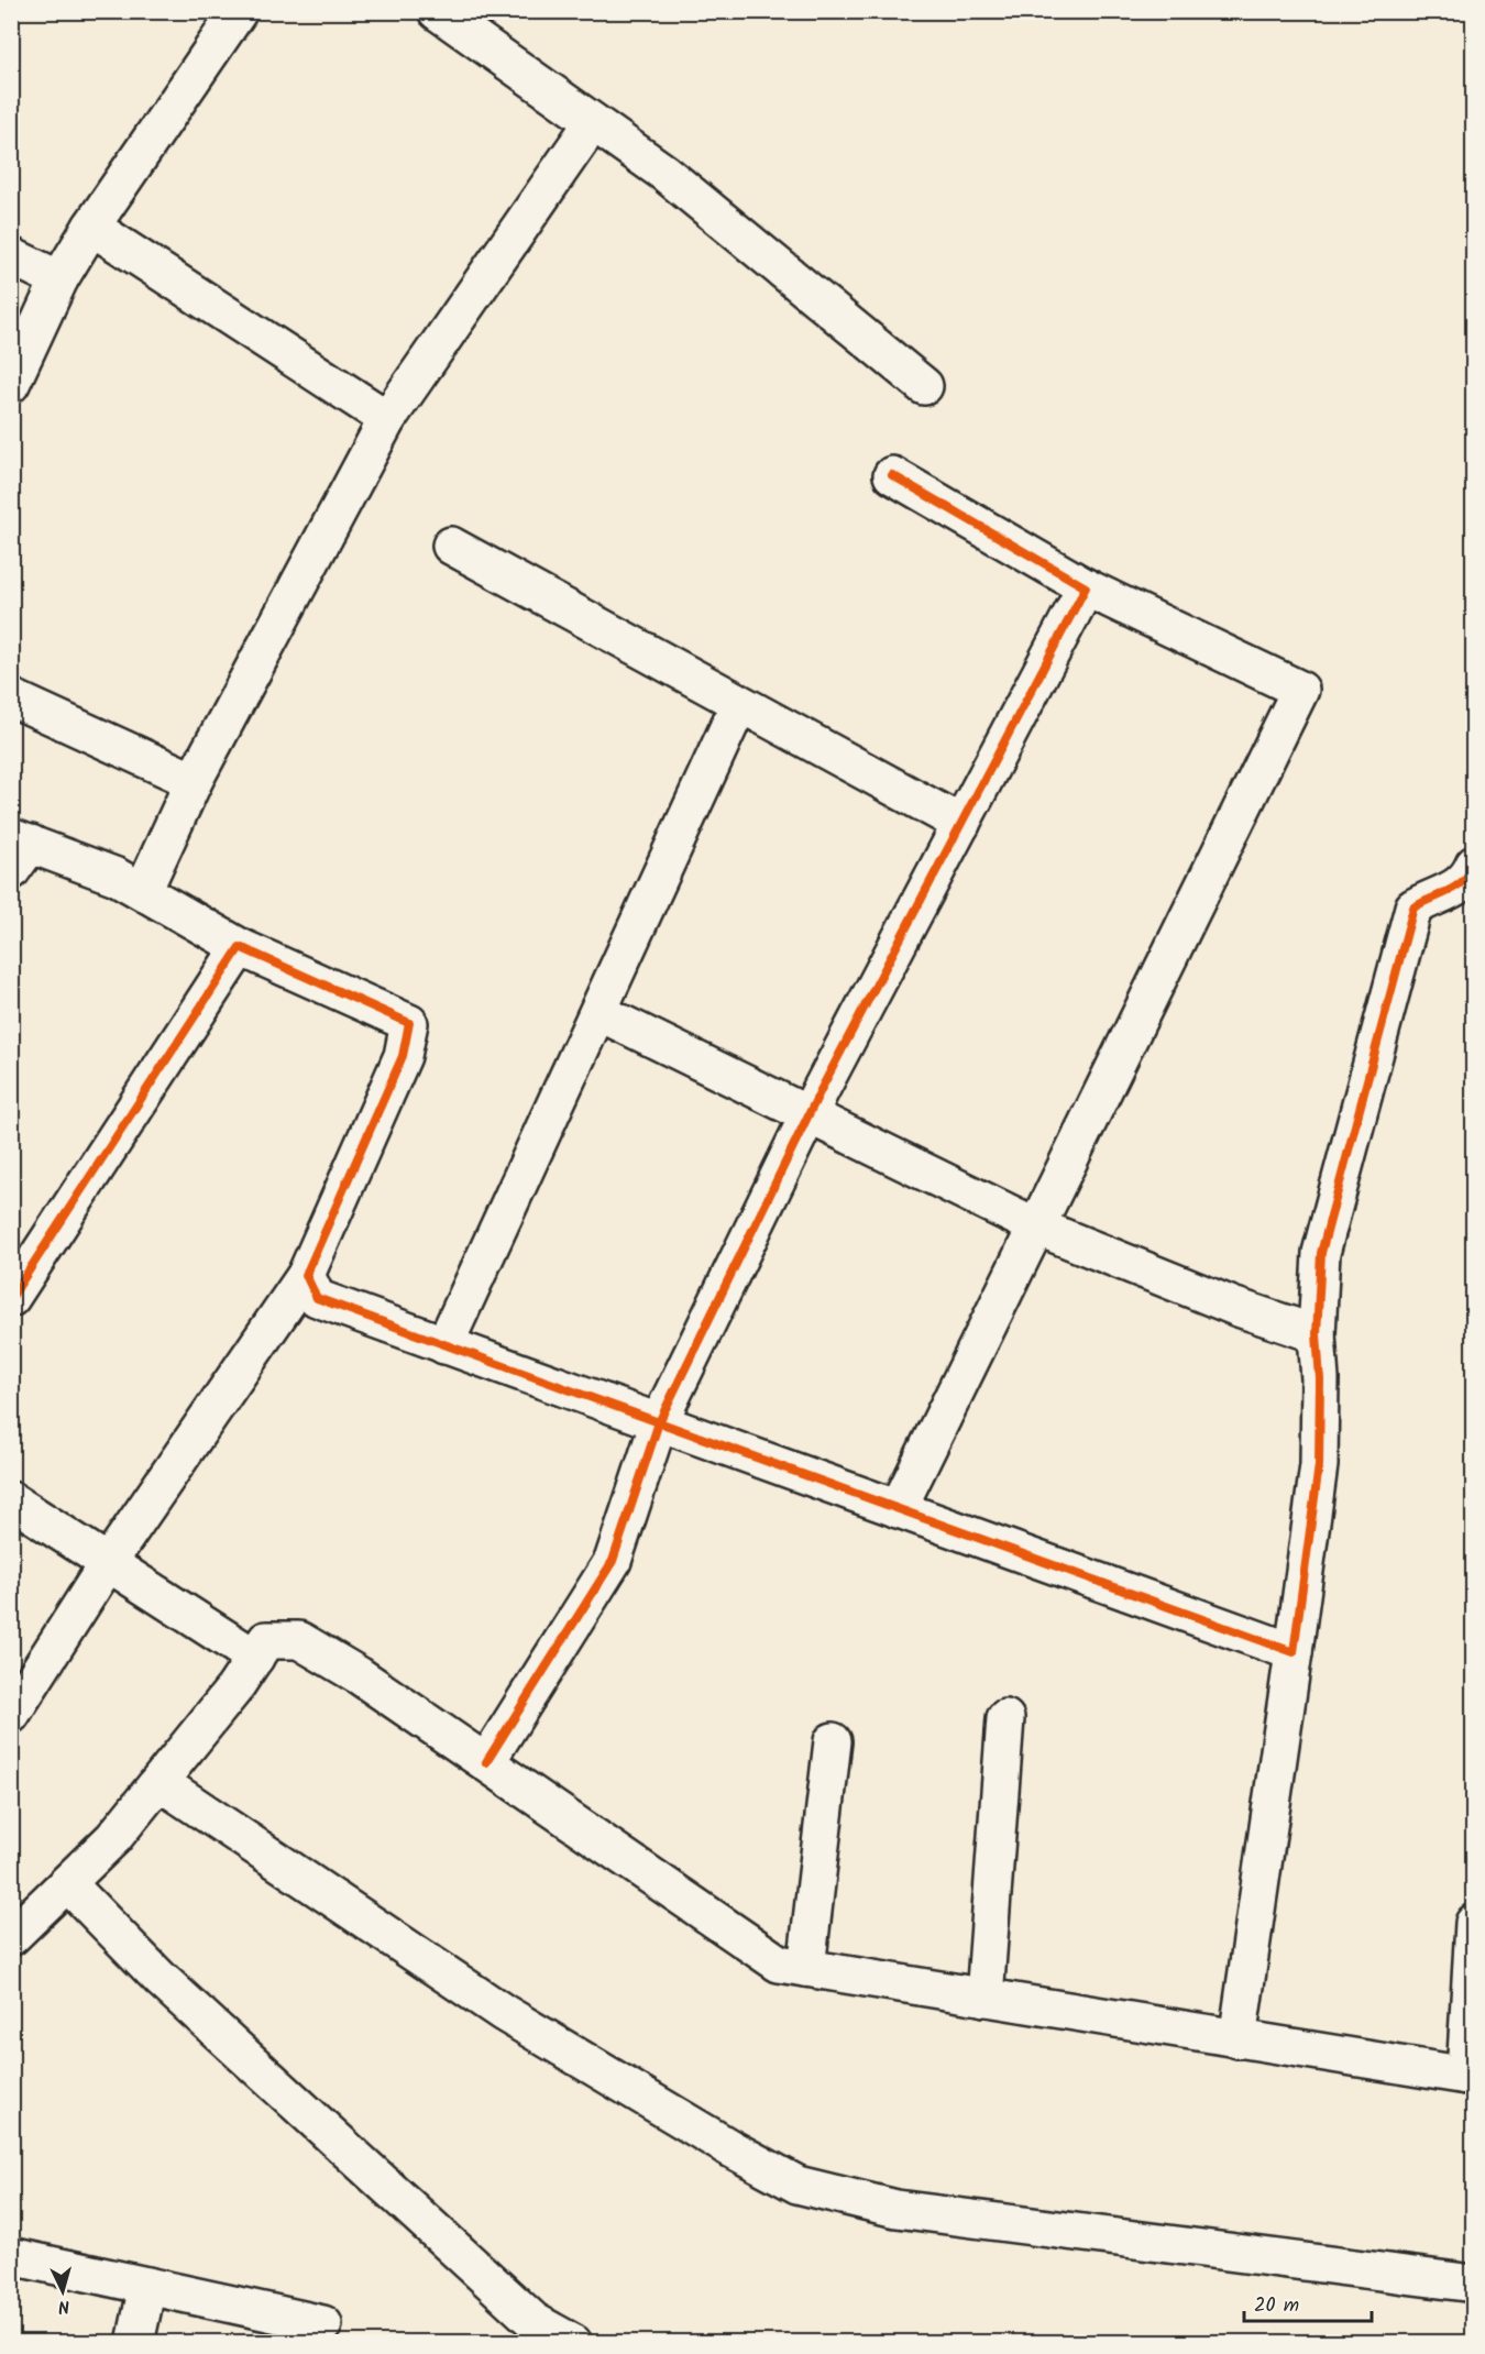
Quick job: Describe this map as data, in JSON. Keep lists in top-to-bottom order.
{
  "scale_bar": "20 m",
  "north": "bottom"
}
